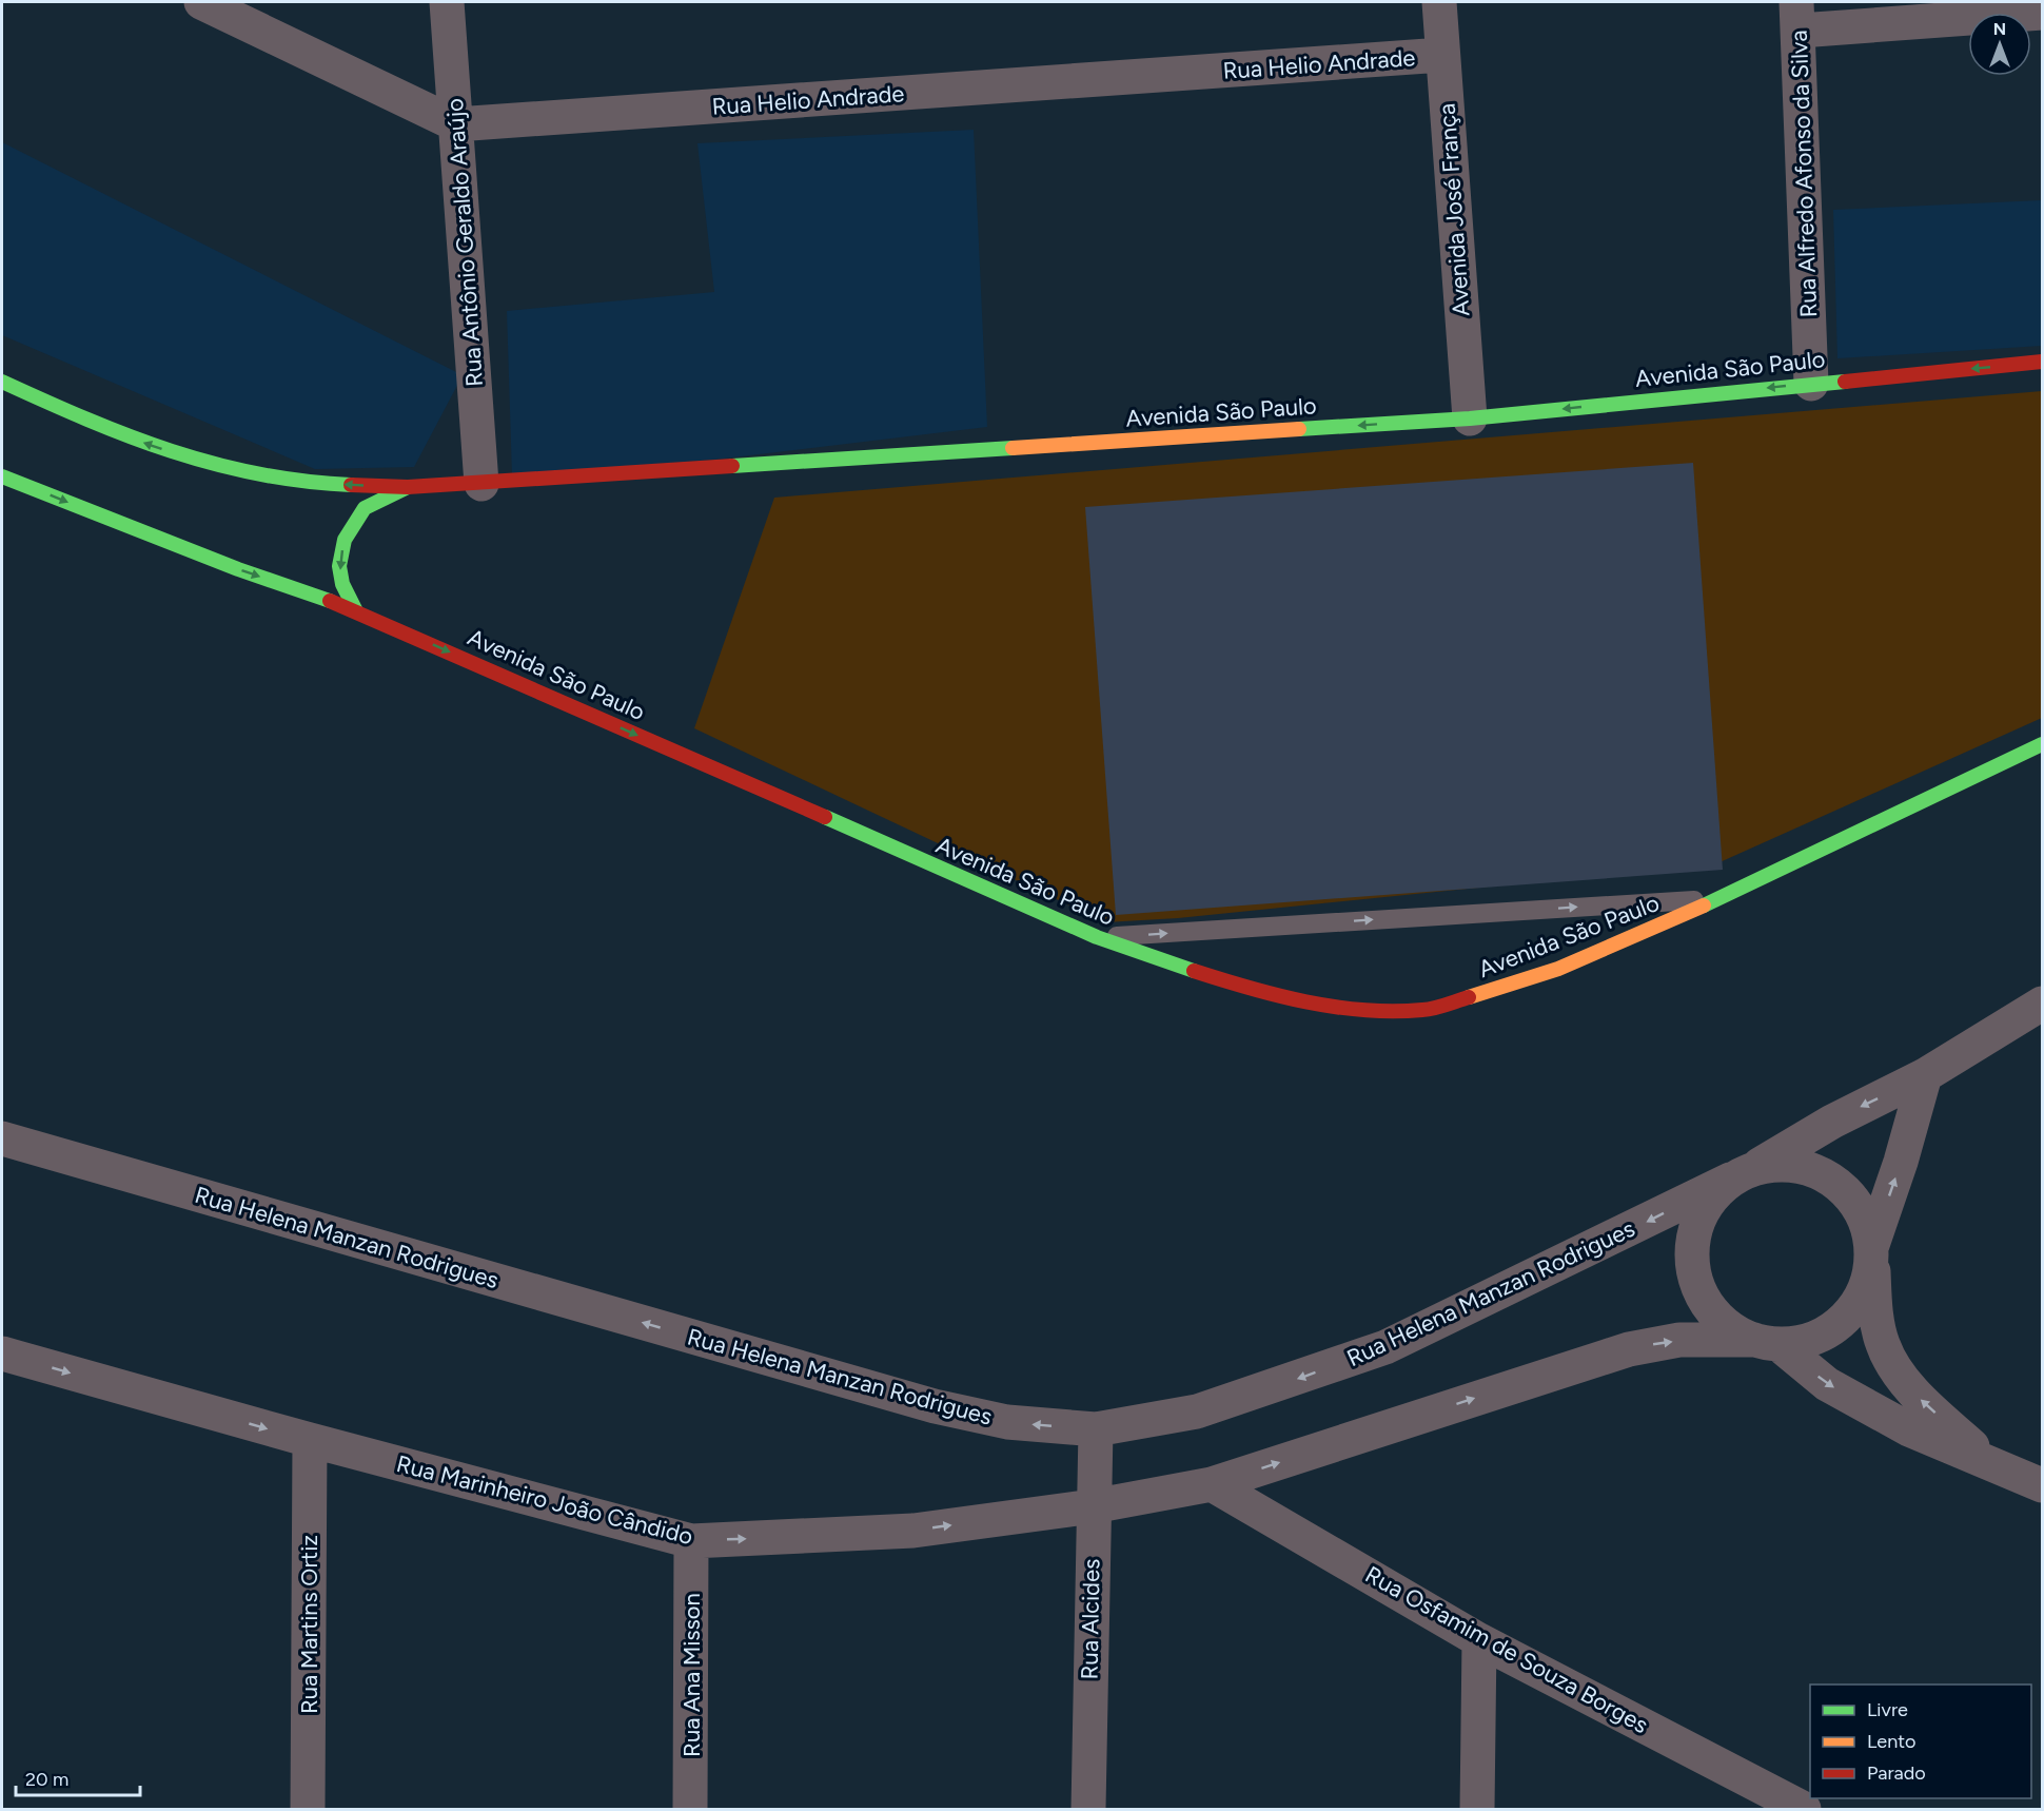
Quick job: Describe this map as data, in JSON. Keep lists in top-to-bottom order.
{
  "streets": {
    "main road": ["Avenida São Paulo"],
    "street": [
      "Rua Helio Andrade",
      "Rua Alfredo Afonso da Silva",
      "Avenida José França",
      "Rua Antônio Geraldo Araújo",
      "Rua Helena Manzan Rodrigues",
      "Rua Marinheiro João Cândido",
      "Rua Alcides",
      "Rua Martins Ortiz",
      "Rua Osfamim de Souza Borges",
      "Rua Ana Misson"
    ]
  },
  "crossings": [
    ["Rua Helio Andrade", "Avenida José França"],
    ["Rua Helio Andrade", "Rua Antônio Geraldo Araújo"],
    ["Rua Alfredo Afonso da Silva", "Avenida São Paulo"],
    ["Avenida José França", "Avenida São Paulo"],
    ["Rua Antônio Geraldo Araújo", "Avenida São Paulo"],
    ["Rua Helena Manzan Rodrigues", "Rua Alcides"],
    ["Rua Marinheiro João Cândido", "Rua Alcides"],
    ["Rua Marinheiro João Cândido", "Rua Martins Ortiz"],
    ["Rua Marinheiro João Cândido", "Rua Osfamim de Souza Borges"],
    ["Rua Marinheiro João Cândido", "Rua Ana Misson"]
  ],
  "one_way": ["Rua Helena Manzan Rodrigues", "Rua Marinheiro João Cândido"],
  "legend": ["Livre", "Lento", "Parado"],
  "scale_bar": "20 m",
  "north": "top"
}
